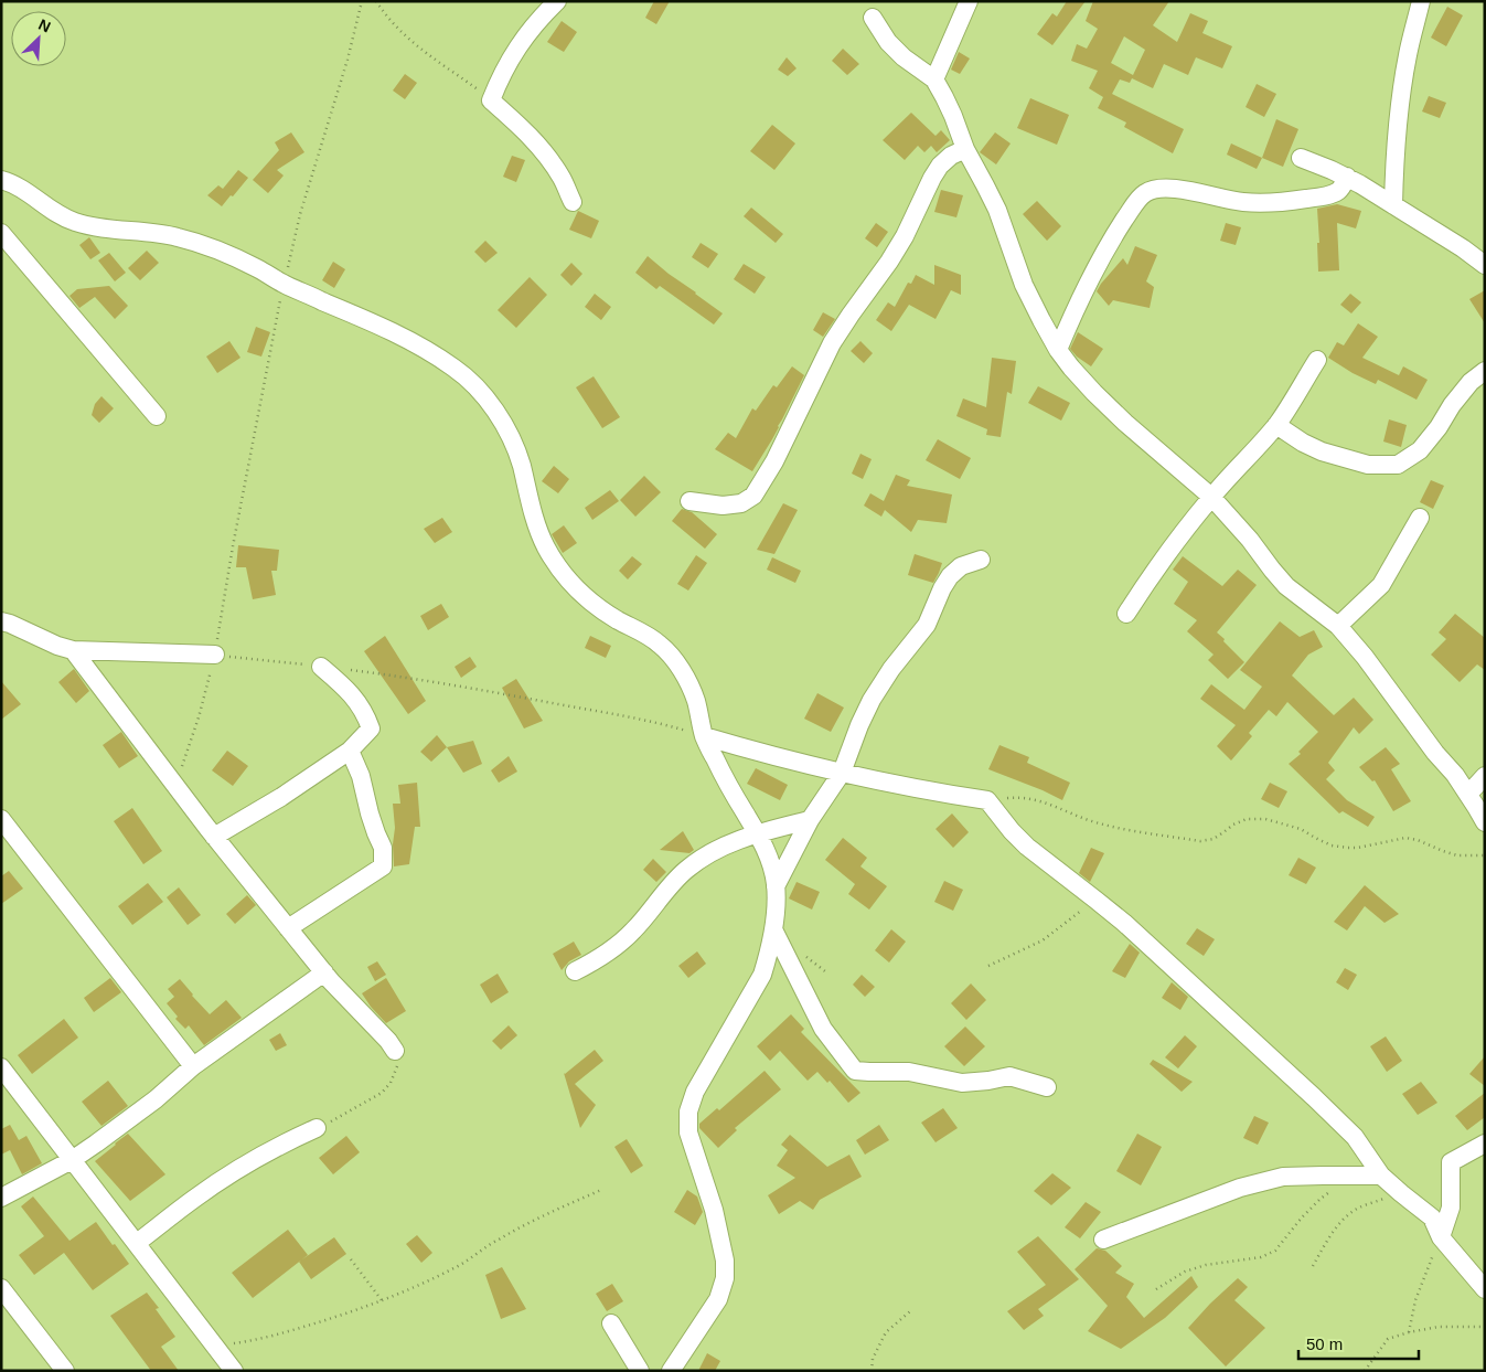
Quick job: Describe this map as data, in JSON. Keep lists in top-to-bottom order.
{
  "scale_bar": "50 m",
  "north": "top right"
}
